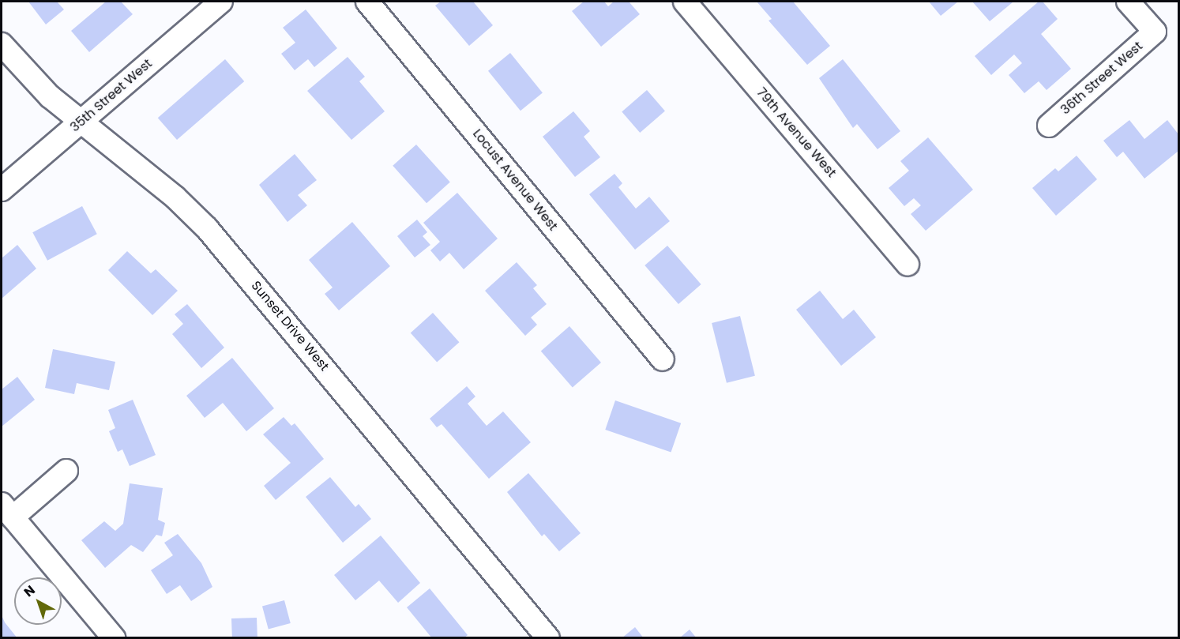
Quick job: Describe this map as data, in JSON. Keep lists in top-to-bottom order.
{
  "streets": {
    "street": [
      "36th Street West",
      "35th Street West",
      "79th Avenue West",
      "Locust Avenue West",
      "Sunset Drive West"
    ]
  },
  "crossings": [
    ["35th Street West", "Sunset Drive West"]
  ],
  "north": "top left"
}
